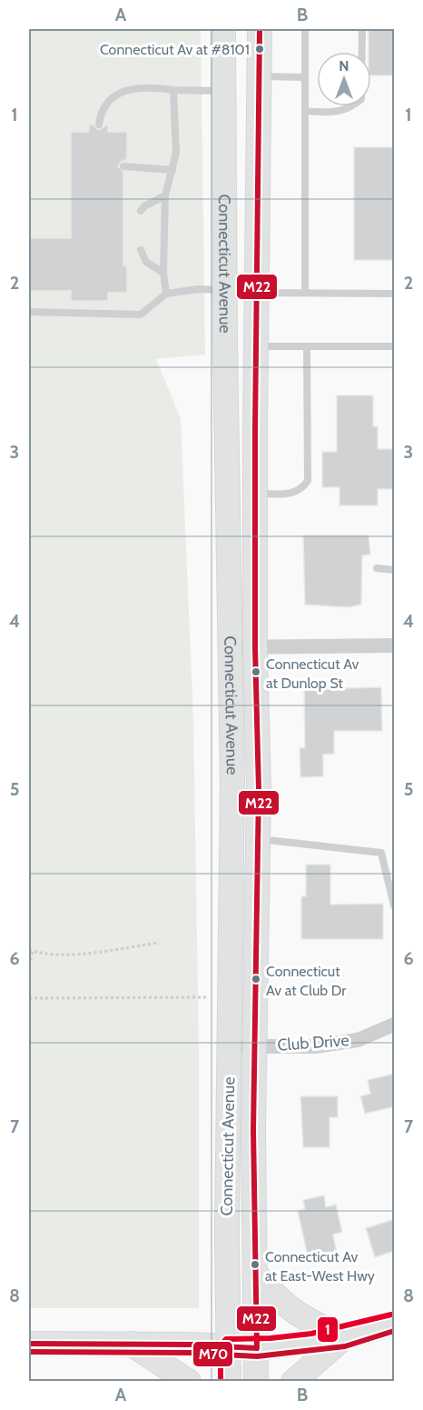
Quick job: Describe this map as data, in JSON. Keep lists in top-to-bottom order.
{
  "streets": {
    "main road": ["Connecticut Avenue"],
    "street": ["Club Drive"]
  },
  "crossings": [
    ["Connecticut Avenue", "Club Drive"]
  ],
  "places": [
    "Connecticut Av at #8101",
    "Connecticut Av at Dunlop St",
    "Connecticut Av at Club Dr",
    "Connecticut Av at East-West Hwy"
  ],
  "lines": ["transit line M22", "transit line 1", "transit line M70"],
  "north": "top",
  "grid": {
    "columns": ["A", "B"],
    "rows": [
      "1",
      "2",
      "3",
      "4",
      "5",
      "6",
      "7",
      "8"
    ]
  }
}
